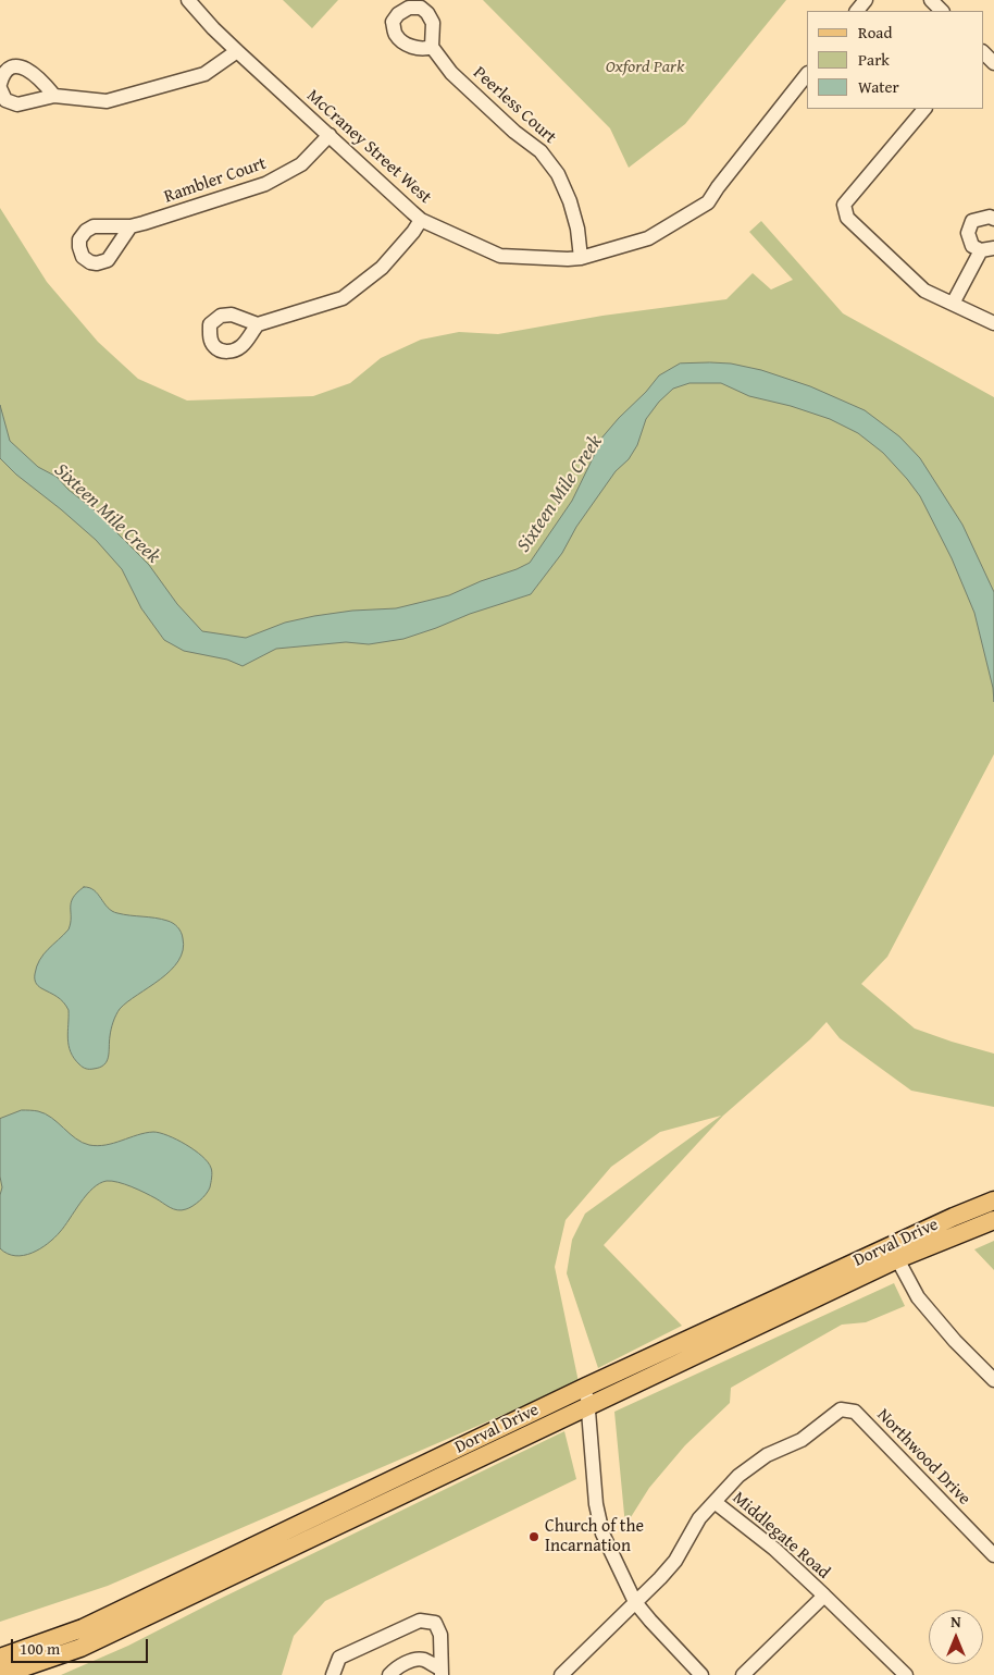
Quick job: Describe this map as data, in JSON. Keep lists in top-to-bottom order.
{
  "streets": {
    "main road": ["Dorval Drive"],
    "street": [
      "Peerless Court",
      "McCraney Street West",
      "Rambler Court",
      "Northwood Drive",
      "Middlegate Road"
    ]
  },
  "crossings": [
    ["Peerless Court", "McCraney Street West"],
    ["McCraney Street West", "Rambler Court"],
    ["Northwood Drive", "Middlegate Road"]
  ],
  "water": ["Sixteen Mile Creek"],
  "parks": ["Oxford Park"],
  "places": ["Church of the Incarnation"],
  "legend": ["Road", "Park", "Water"],
  "scale_bar": "100 m",
  "north": "top"
}
